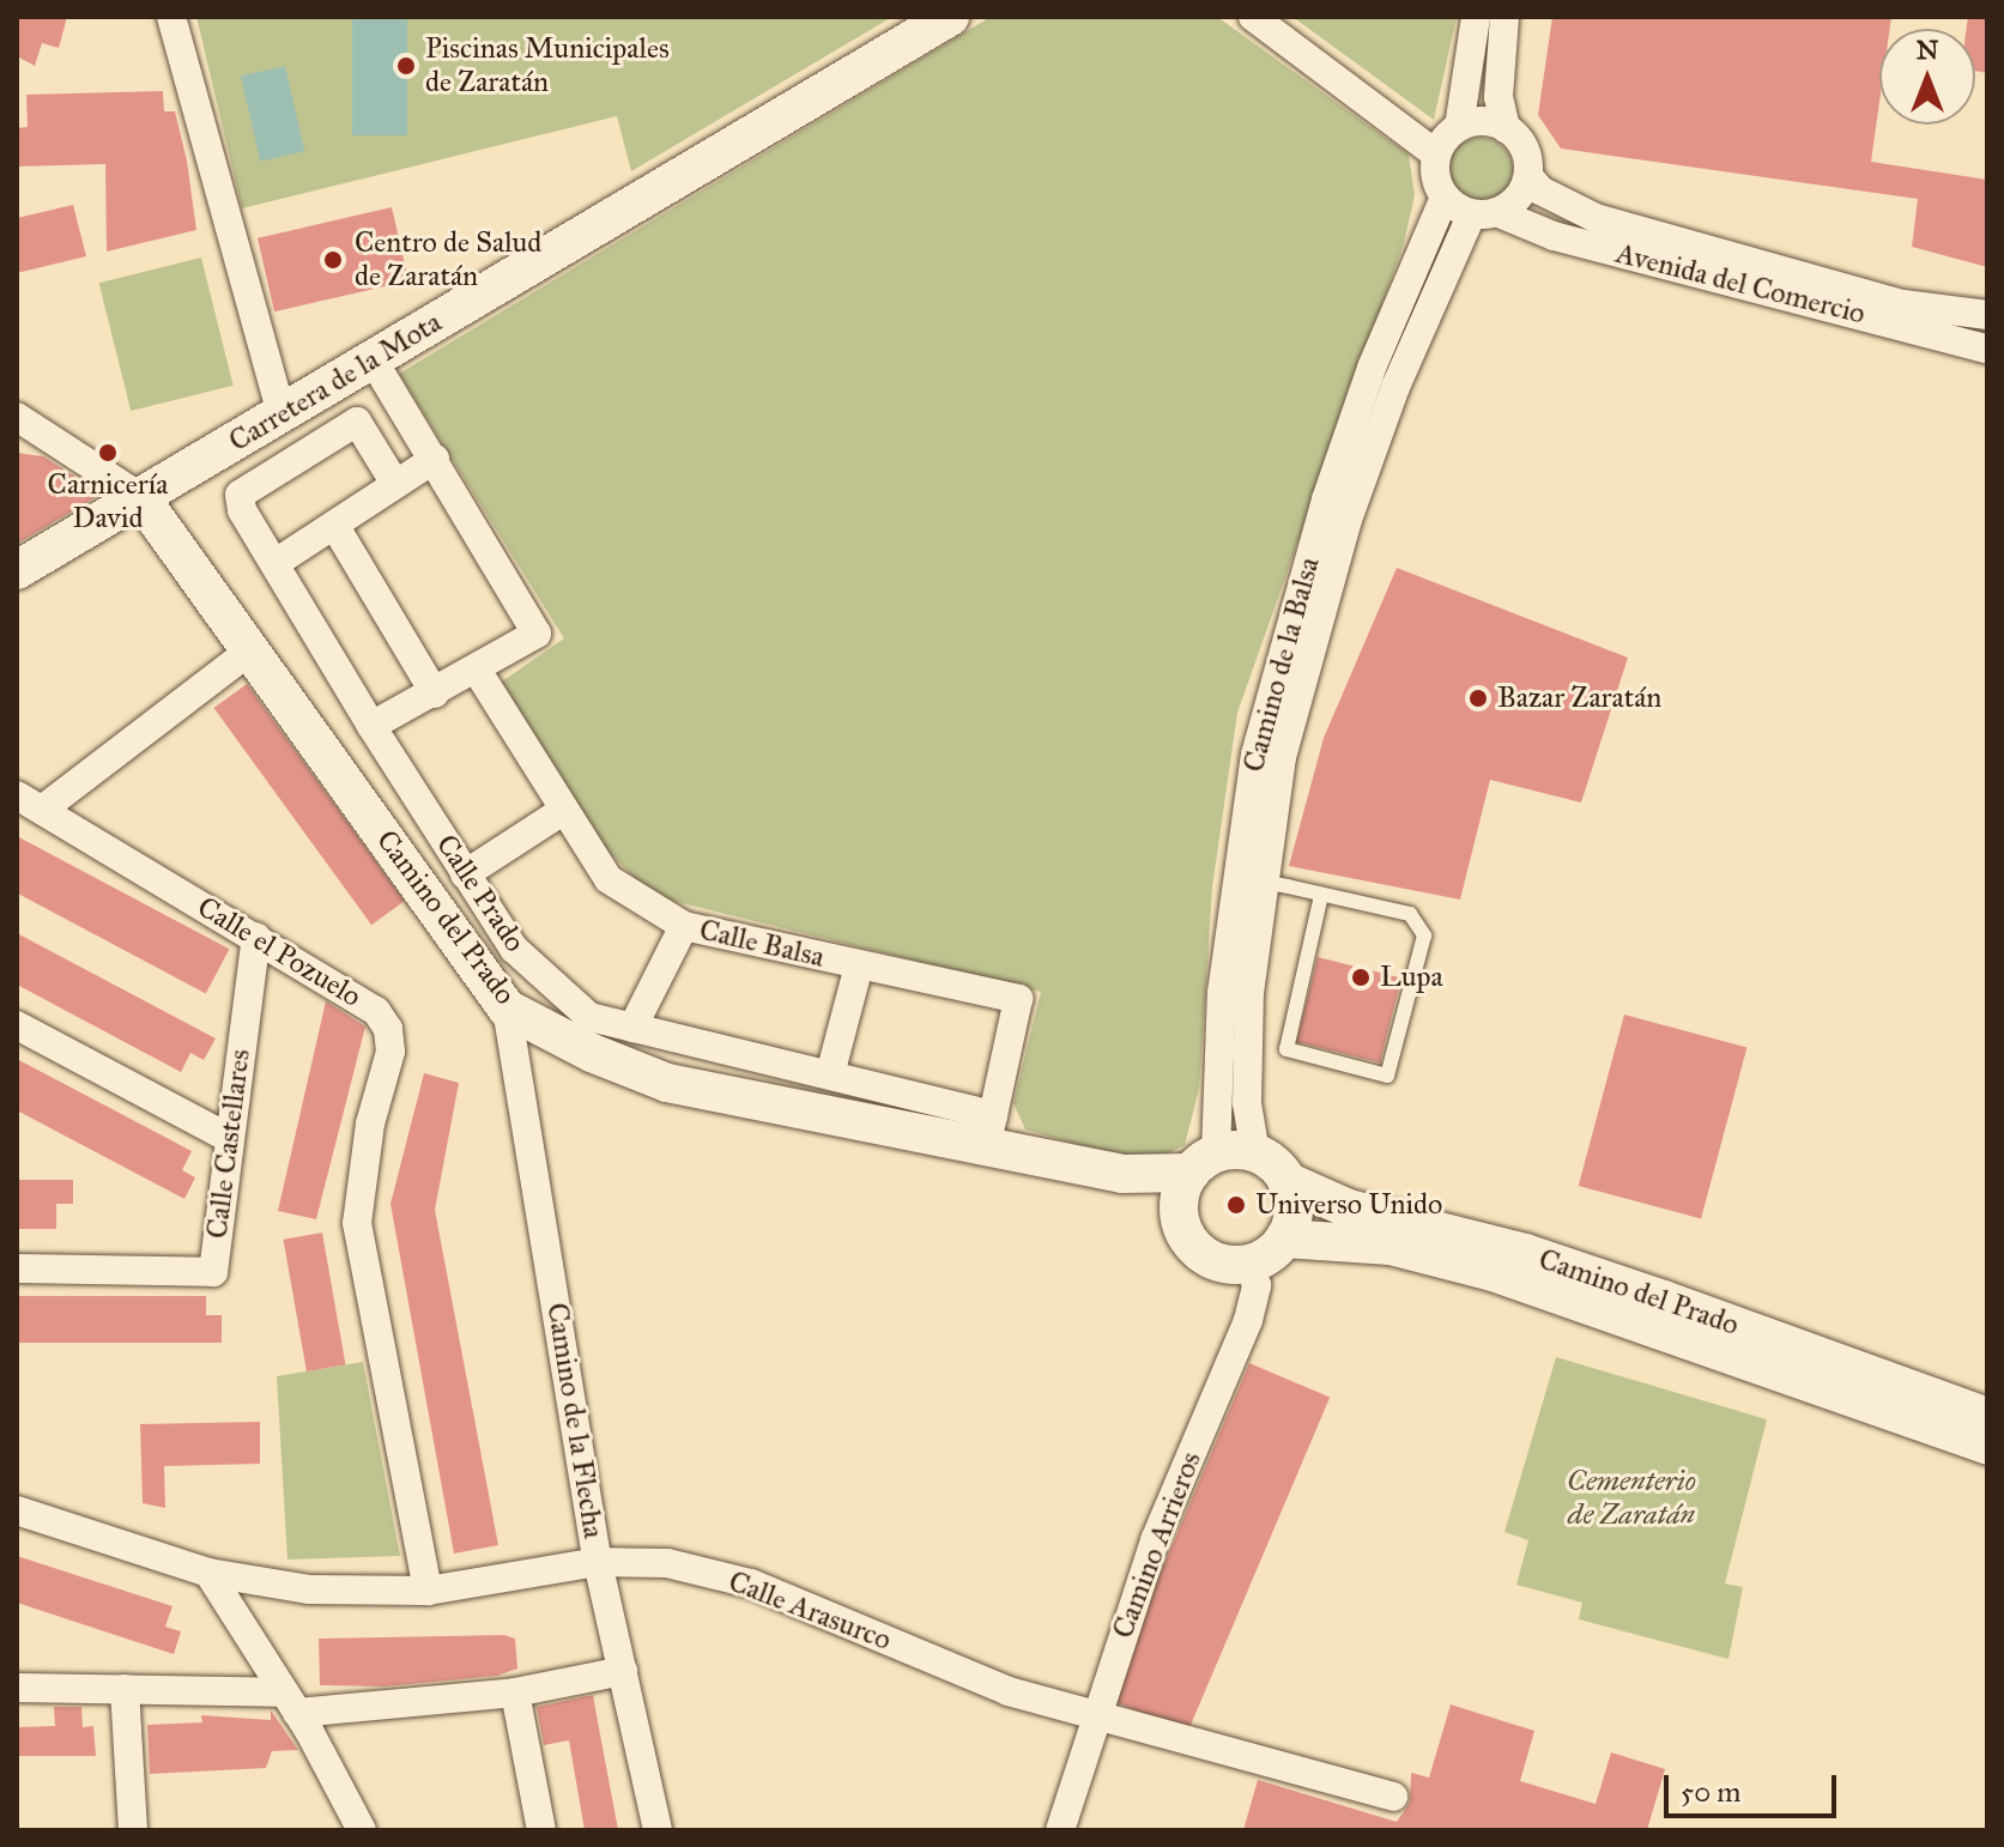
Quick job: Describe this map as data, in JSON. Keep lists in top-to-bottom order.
{
  "streets": {
    "main road": ["Carretera de la Mota", "Camino del Prado"],
    "street": [
      "Avenida del Comercio",
      "Camino de la Balsa",
      "Calle Prado",
      "Calle Balsa",
      "Calle el Pozuelo",
      "Calle Castellares",
      "Camino de la Flecha",
      "Camino Arrieros",
      "Calle Arasurco"
    ]
  },
  "crossings": [
    ["Avenida del Comercio", "Camino de la Balsa"],
    ["Carretera de la Mota", "Camino del Prado"],
    ["Camino de la Balsa", "Camino del Prado"],
    ["Camino de la Balsa", "Camino Arrieros"],
    ["Calle Prado", "Camino del Prado"],
    ["Calle Prado", "Calle Balsa"],
    ["Camino del Prado", "Calle Balsa"],
    ["Camino del Prado", "Camino de la Flecha"],
    ["Camino del Prado", "Camino Arrieros"],
    ["Calle el Pozuelo", "Calle Castellares"],
    ["Calle el Pozuelo", "Calle Arasurco"],
    ["Camino de la Flecha", "Calle Arasurco"],
    ["Camino Arrieros", "Calle Arasurco"]
  ],
  "parks": ["Cementerio de Zaratán"],
  "places": [
    "Piscinas Municipales de Zaratán",
    "Centro de Salud de Zaratán",
    "Carnicería David",
    "Bazar Zaratán",
    "Lupa",
    "Universo Unido"
  ],
  "scale_bar": "50 m",
  "north": "top"
}
